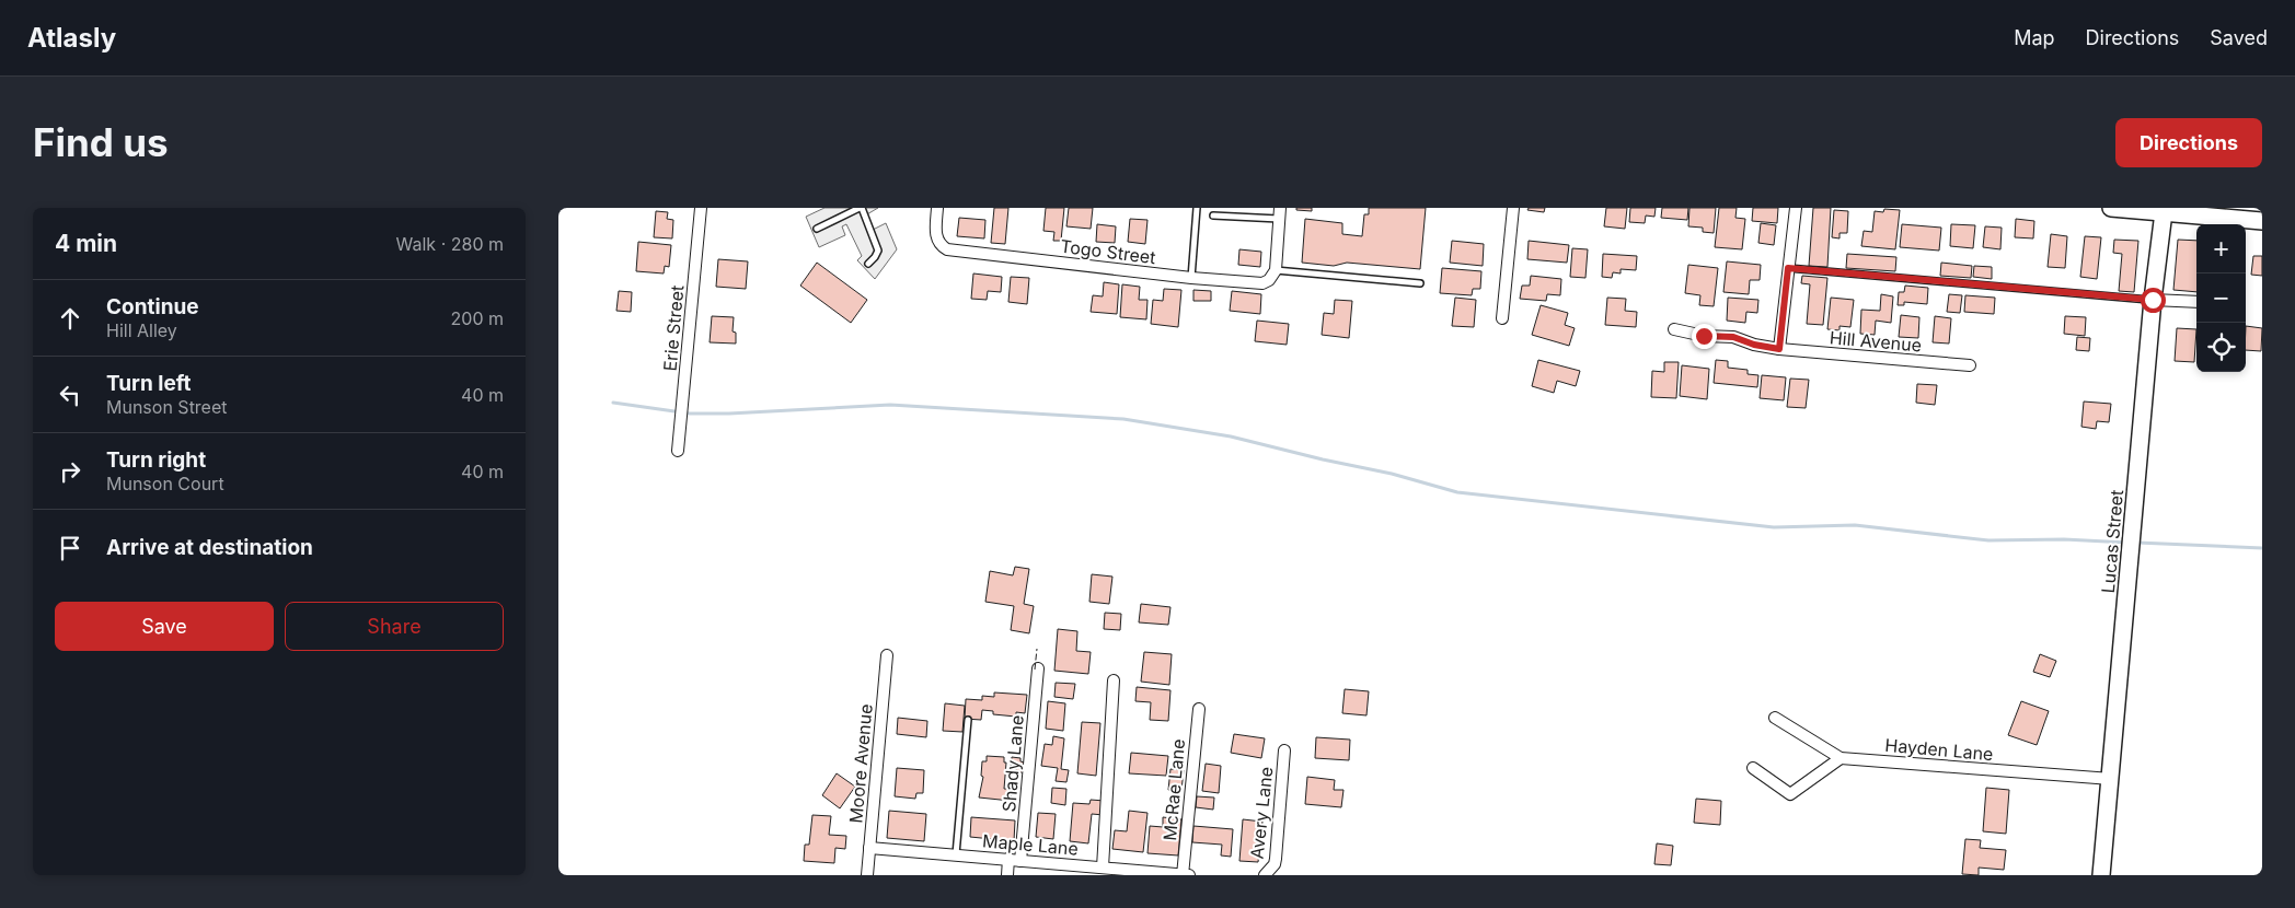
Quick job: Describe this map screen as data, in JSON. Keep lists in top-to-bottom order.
{
  "streets": {
    "street": [
      "Togo Street",
      "Erie Street",
      "Hill Avenue",
      "Lucas Street",
      "Hayden Lane",
      "Moore Avenue",
      "Shady Lane",
      "McRae Lane",
      "Avery Lane",
      "Maple Lane"
    ]
  },
  "crossings": [
    ["Lucas Street", "Hayden Lane"],
    ["Moore Avenue", "Maple Lane"],
    ["Shady Lane", "Maple Lane"],
    ["McRae Lane", "Maple Lane"]
  ],
  "page": {
    "header": "Atlasly",
    "nav": ["Map", "Directions", "Saved"],
    "buttons": [
      "Directions",
      ["Save", "Share"]
    ],
    "title": "Find us",
    "heading": ["4 min", "Walk · 280 m"],
    "map_buttons": ["+", "−"],
    "list": [
      ["Continue", "Hill Alley", "200 m"],
      ["Turn left", "Munson Street", "40 m"],
      ["Turn right", "Munson Court", "40 m"],
      "Arrive at destination"
    ]
  }
}
